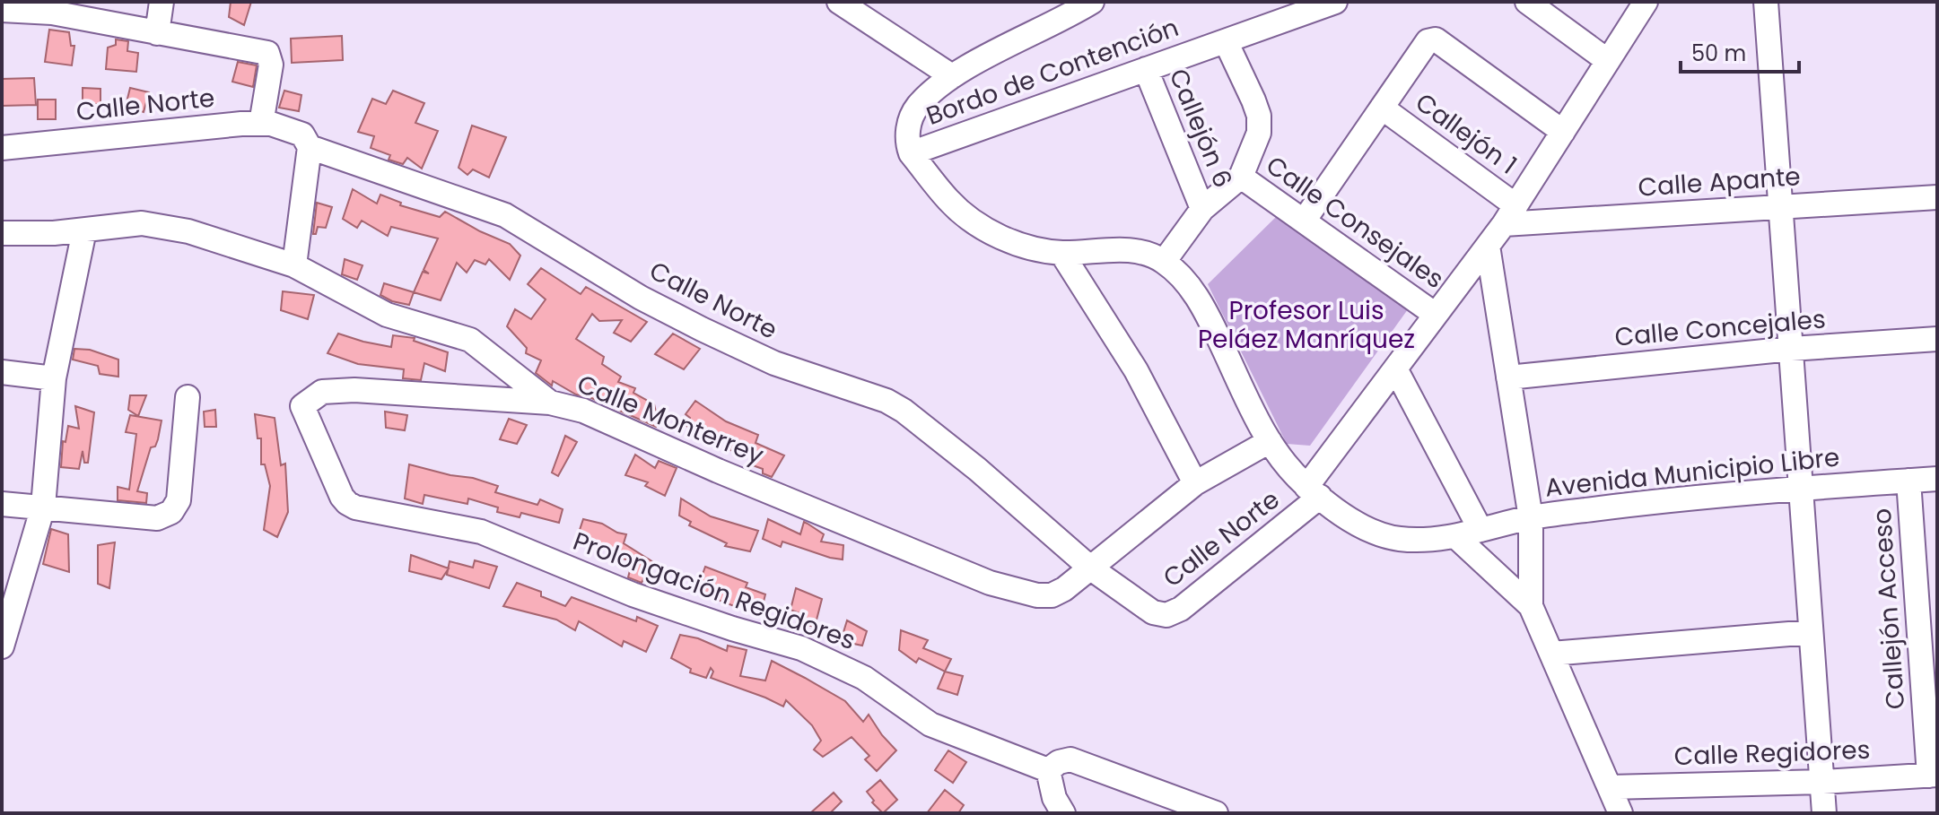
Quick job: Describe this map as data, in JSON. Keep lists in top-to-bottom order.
{
  "streets": {
    "street": [
      "Bordo de Contención",
      "Calle Norte",
      "Callejón 6",
      "Callejón 1",
      "Calle Apante",
      "Calle Consejales",
      "Calle Concejales",
      "Calle Monterrey",
      "Avenida Municipio Libre",
      "Prolongación Regidores",
      "Callejón Acceso",
      "Calle Regidores"
    ]
  },
  "crossings": [
    ["Bordo de Contención", "Callejón 6"],
    ["Calle Norte", "Calle Monterrey"],
    ["Calle Norte", "Avenida Municipio Libre"],
    ["Callejón 1", "Calle Apante"],
    ["Calle Monterrey", "Avenida Municipio Libre"],
    ["Calle Monterrey", "Prolongación Regidores"],
    ["Avenida Municipio Libre", "Callejón Acceso"],
    ["Callejón Acceso", "Calle Regidores"]
  ],
  "parks": ["Profesor Luis Peláez Manríquez"],
  "scale_bar": "50 m"
}
